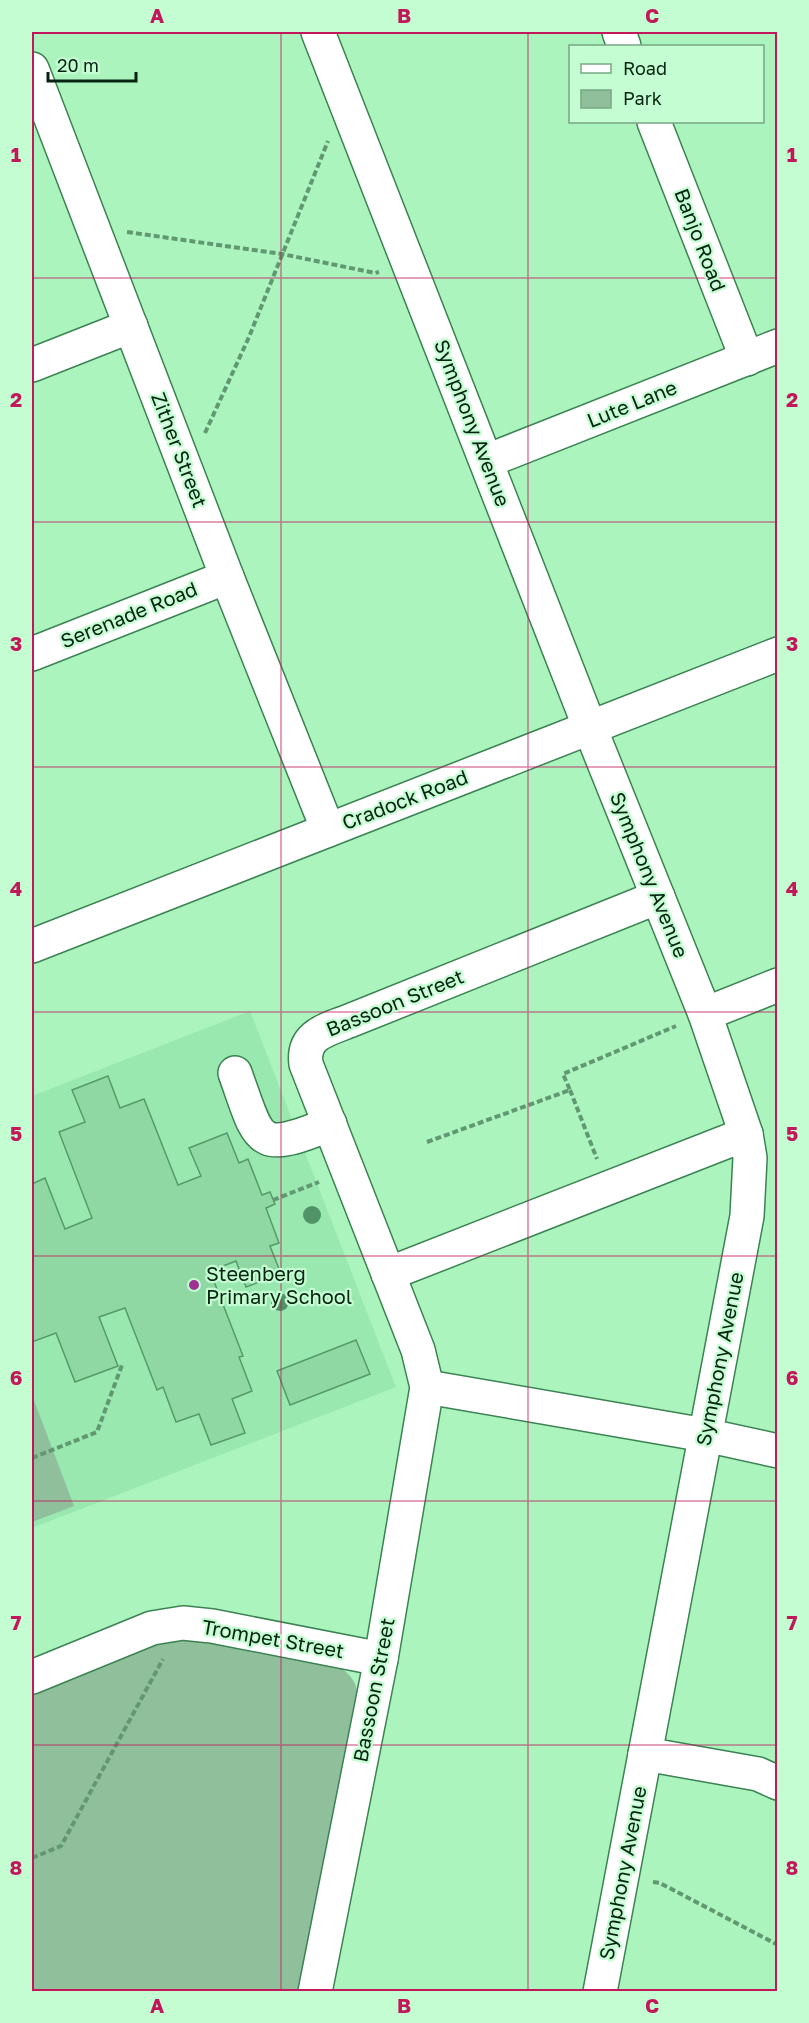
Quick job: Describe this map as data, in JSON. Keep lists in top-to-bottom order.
{
  "streets": {
    "street": [
      "Banjo Road",
      "Lute Lane",
      "Symphony Avenue",
      "Zither Street",
      "Serenade Road",
      "Cradock Road",
      "Bassoon Street",
      "Trompet Street"
    ]
  },
  "crossings": [
    ["Banjo Road", "Lute Lane"],
    ["Lute Lane", "Symphony Avenue"],
    ["Symphony Avenue", "Cradock Road"],
    ["Symphony Avenue", "Bassoon Street"],
    ["Zither Street", "Serenade Road"],
    ["Zither Street", "Cradock Road"],
    ["Bassoon Street", "Trompet Street"]
  ],
  "places": ["Steenberg Primary School"],
  "legend": ["Road", "Park"],
  "scale_bar": "20 m",
  "grid": {
    "columns": ["A", "B", "C"],
    "rows": [
      "1",
      "2",
      "3",
      "4",
      "5",
      "6",
      "7",
      "8"
    ]
  }
}
